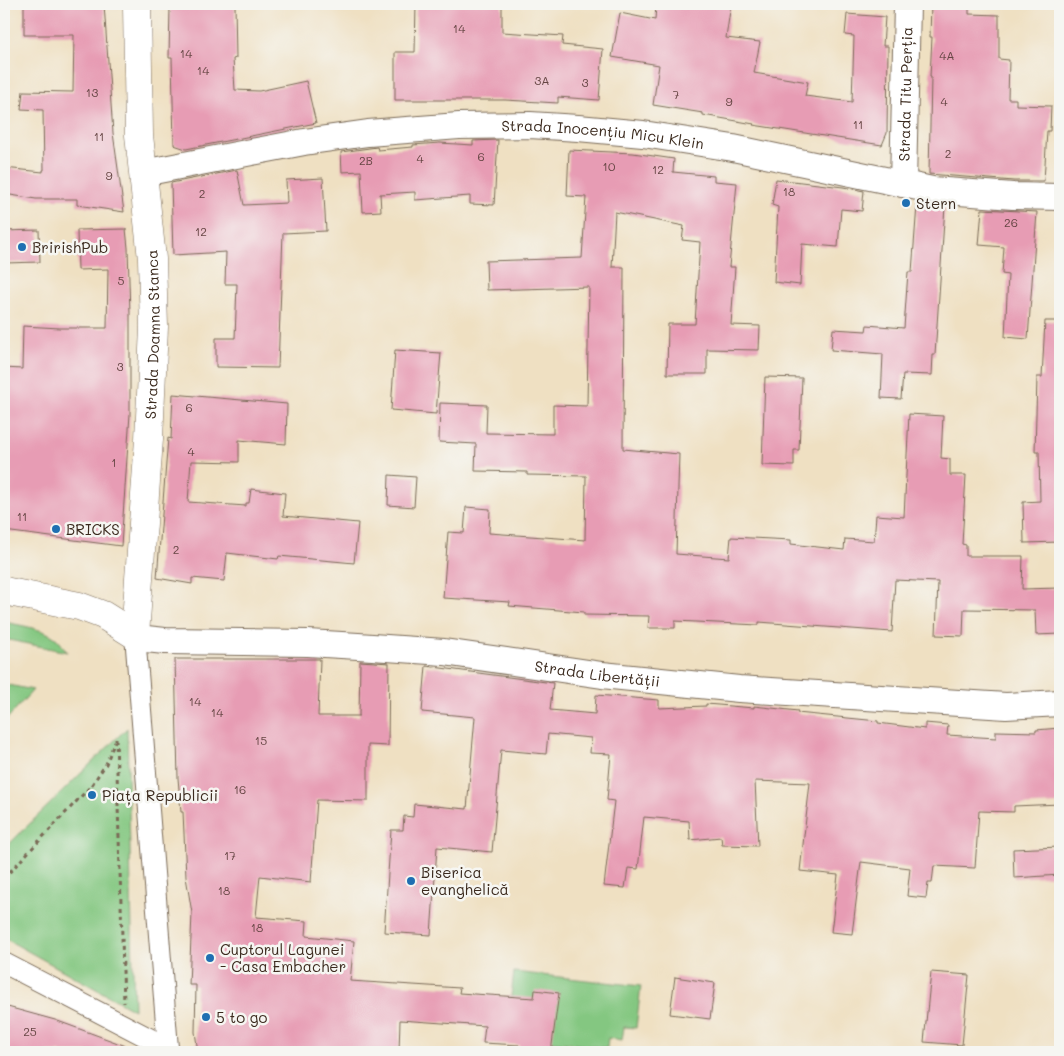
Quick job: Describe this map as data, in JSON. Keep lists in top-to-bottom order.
{
  "streets": {
    "street": [
      "Strada Titu Perția",
      "Strada Inocențiu Micu Klein",
      "Strada Doamna Stanca",
      "Strada Libertății"
    ]
  },
  "crossings": [
    ["Strada Titu Perția", "Strada Inocențiu Micu Klein"],
    ["Strada Inocențiu Micu Klein", "Strada Doamna Stanca"],
    ["Strada Doamna Stanca", "Strada Libertății"]
  ],
  "places": [
    "Stern",
    "BririshPub",
    "BRICKS",
    "Piața Republicii",
    "Biserica evanghelică",
    "Cuptorul Lagunei - Casa Embacher",
    "5 to go"
  ],
  "house_numbers": [
    "14",
    "14",
    "4A",
    "14",
    "3A",
    "3",
    "13",
    "7",
    "9",
    "4",
    "11",
    "11",
    "2",
    "6",
    "4",
    "2B",
    "10",
    "12",
    "9",
    "18",
    "2",
    "26",
    "12",
    "5",
    "3",
    "6",
    "4",
    "1",
    "11",
    "2",
    "14",
    "14",
    "15",
    "16",
    "17",
    "18",
    "18",
    "25"
  ]
}
